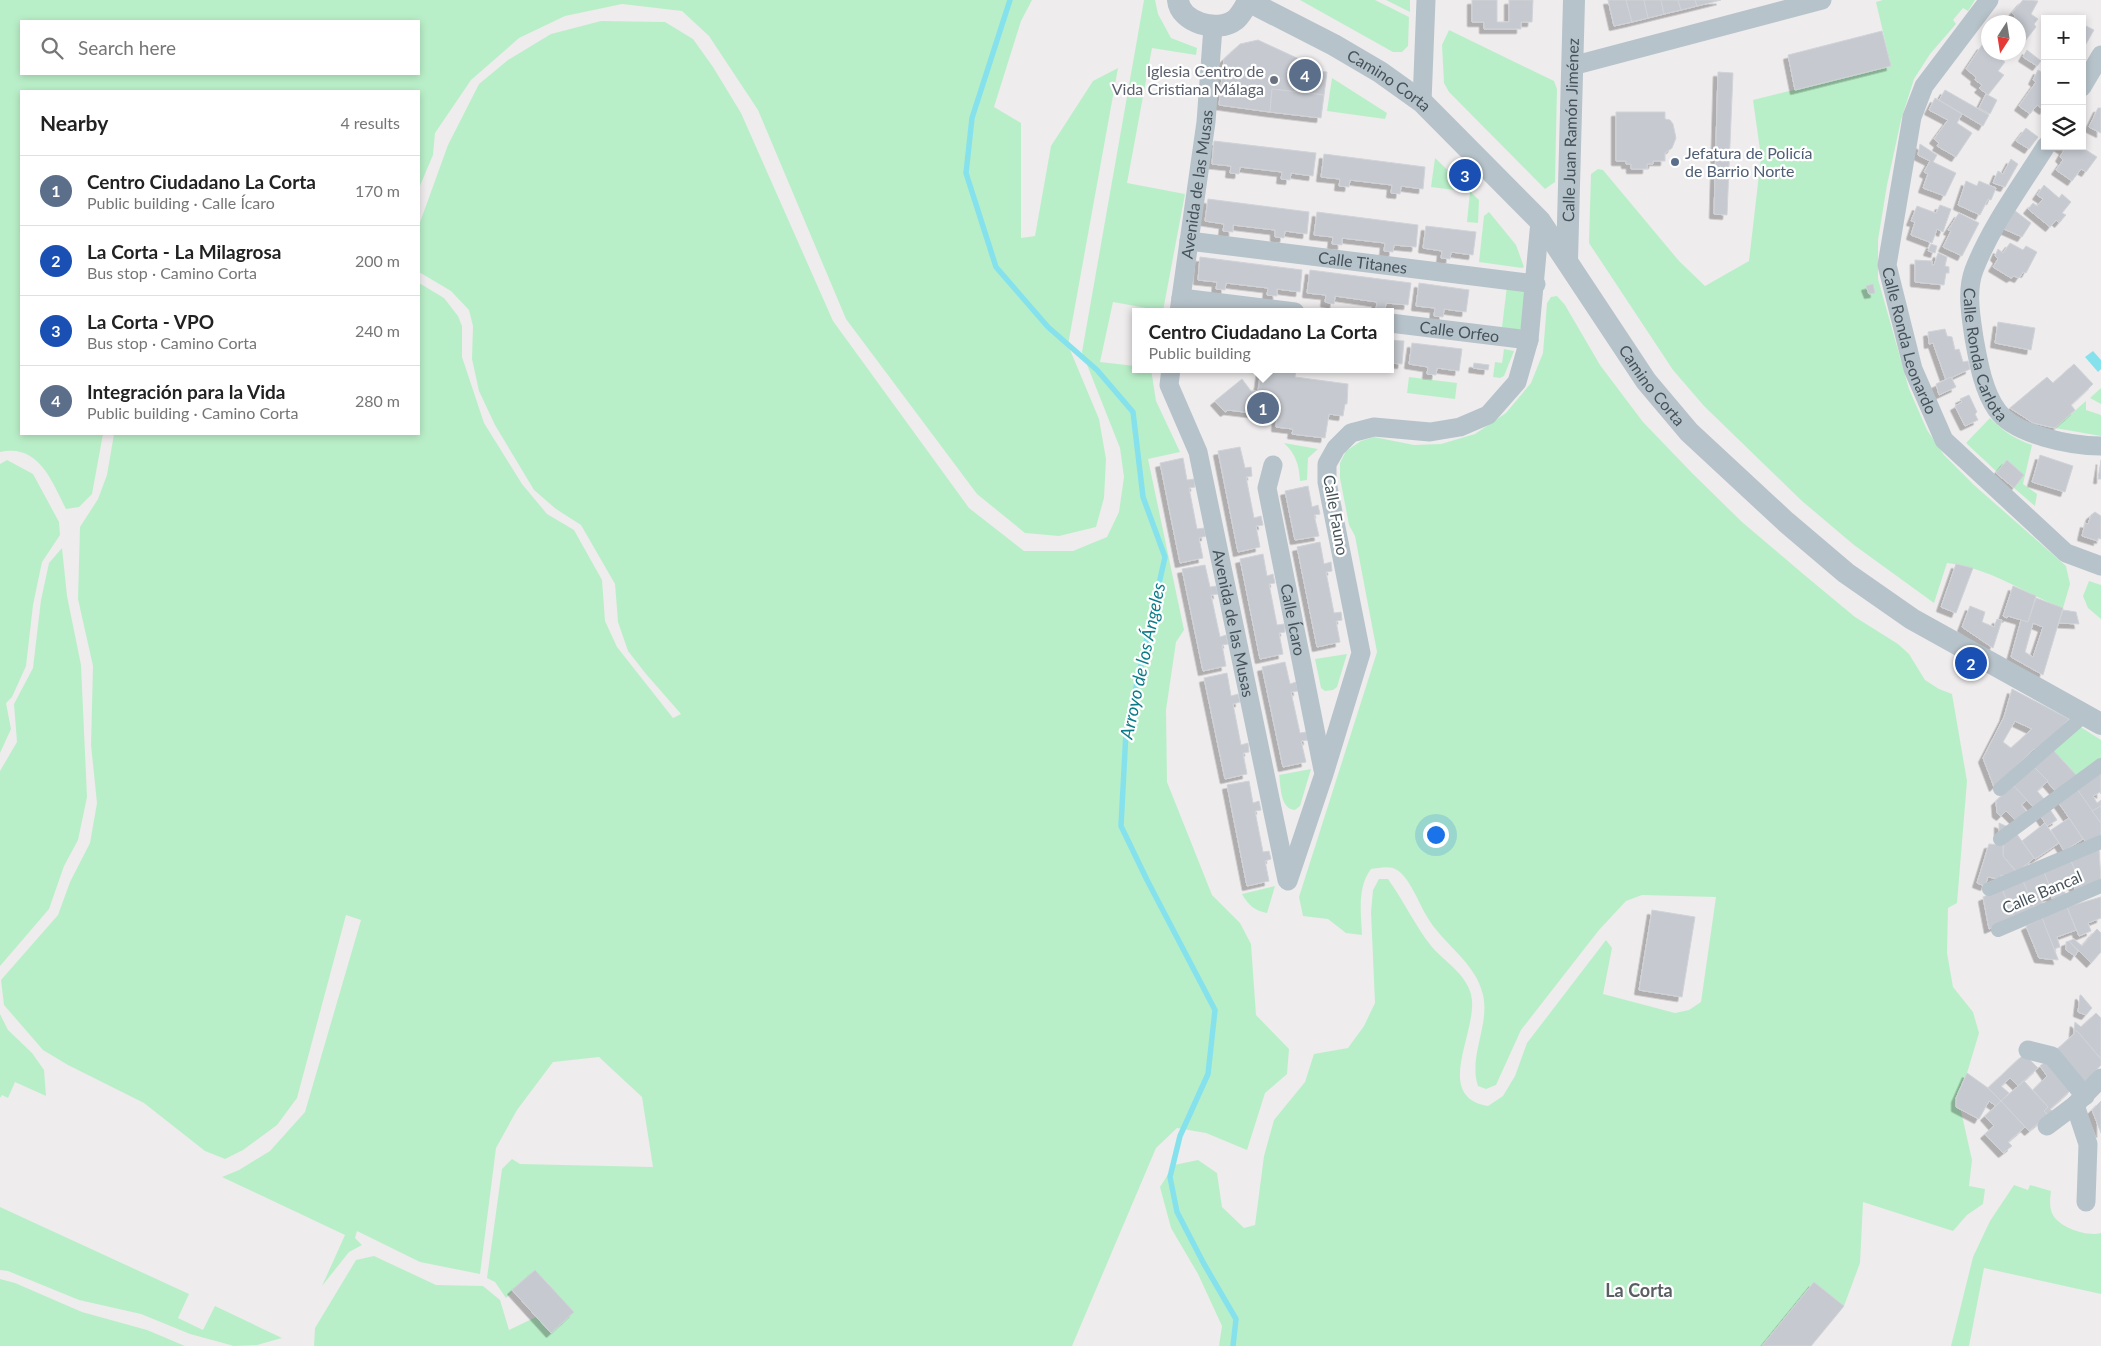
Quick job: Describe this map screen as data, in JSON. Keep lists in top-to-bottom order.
{
  "streets": {
    "street": [
      "Camino Corta",
      "Calle Juan Ramón Jiménez",
      "Avenida de las Musas",
      "Calle Titanes",
      "Calle Orfeo",
      "Calle Ronda Leonardo",
      "Calle Ronda Carlota",
      "Calle Fauno",
      "Calle Ícaro",
      "Calle Bancal"
    ]
  },
  "crossings": [
    ["Camino Corta", "Calle Juan Ramón Jiménez"],
    ["Camino Corta", "Calle Fauno"],
    ["Avenida de las Musas", "Calle Titanes"],
    ["Avenida de las Musas", "Calle Fauno"],
    ["Calle Titanes", "Calle Fauno"],
    ["Calle Orfeo", "Calle Fauno"],
    ["Calle Fauno", "Calle Ícaro"]
  ],
  "districts": ["La Corta"],
  "water": ["Arroyo de los Ángeles"],
  "places": ["Iglesia Centro de Vida Cristiana Málaga", "Jefatura de Policía de Barrio Norte"],
  "north": "bottom",
  "page": {
    "map_buttons": ["+", "−"],
    "search": "Search here",
    "pins": [
      "4",
      "3",
      "1",
      "2"
    ],
    "heading": ["Nearby", "4 results"],
    "list": [
      {
        "mark": "1",
        "name": "Centro Ciudadano La Corta",
        "note": "Public building · Calle Ícaro",
        "value": "170 m"
      },
      {
        "mark": "2",
        "name": "La Corta - La Milagrosa",
        "note": "Bus stop · Camino Corta",
        "value": "200 m"
      },
      {
        "mark": "3",
        "name": "La Corta - VPO",
        "note": "Bus stop · Camino Corta",
        "value": "240 m"
      },
      {
        "mark": "4",
        "name": "Integración para la Vida",
        "note": "Public building · Camino Corta",
        "value": "280 m"
      }
    ],
    "popup": ["Centro Ciudadano La Corta", "Public building"]
  }
}
